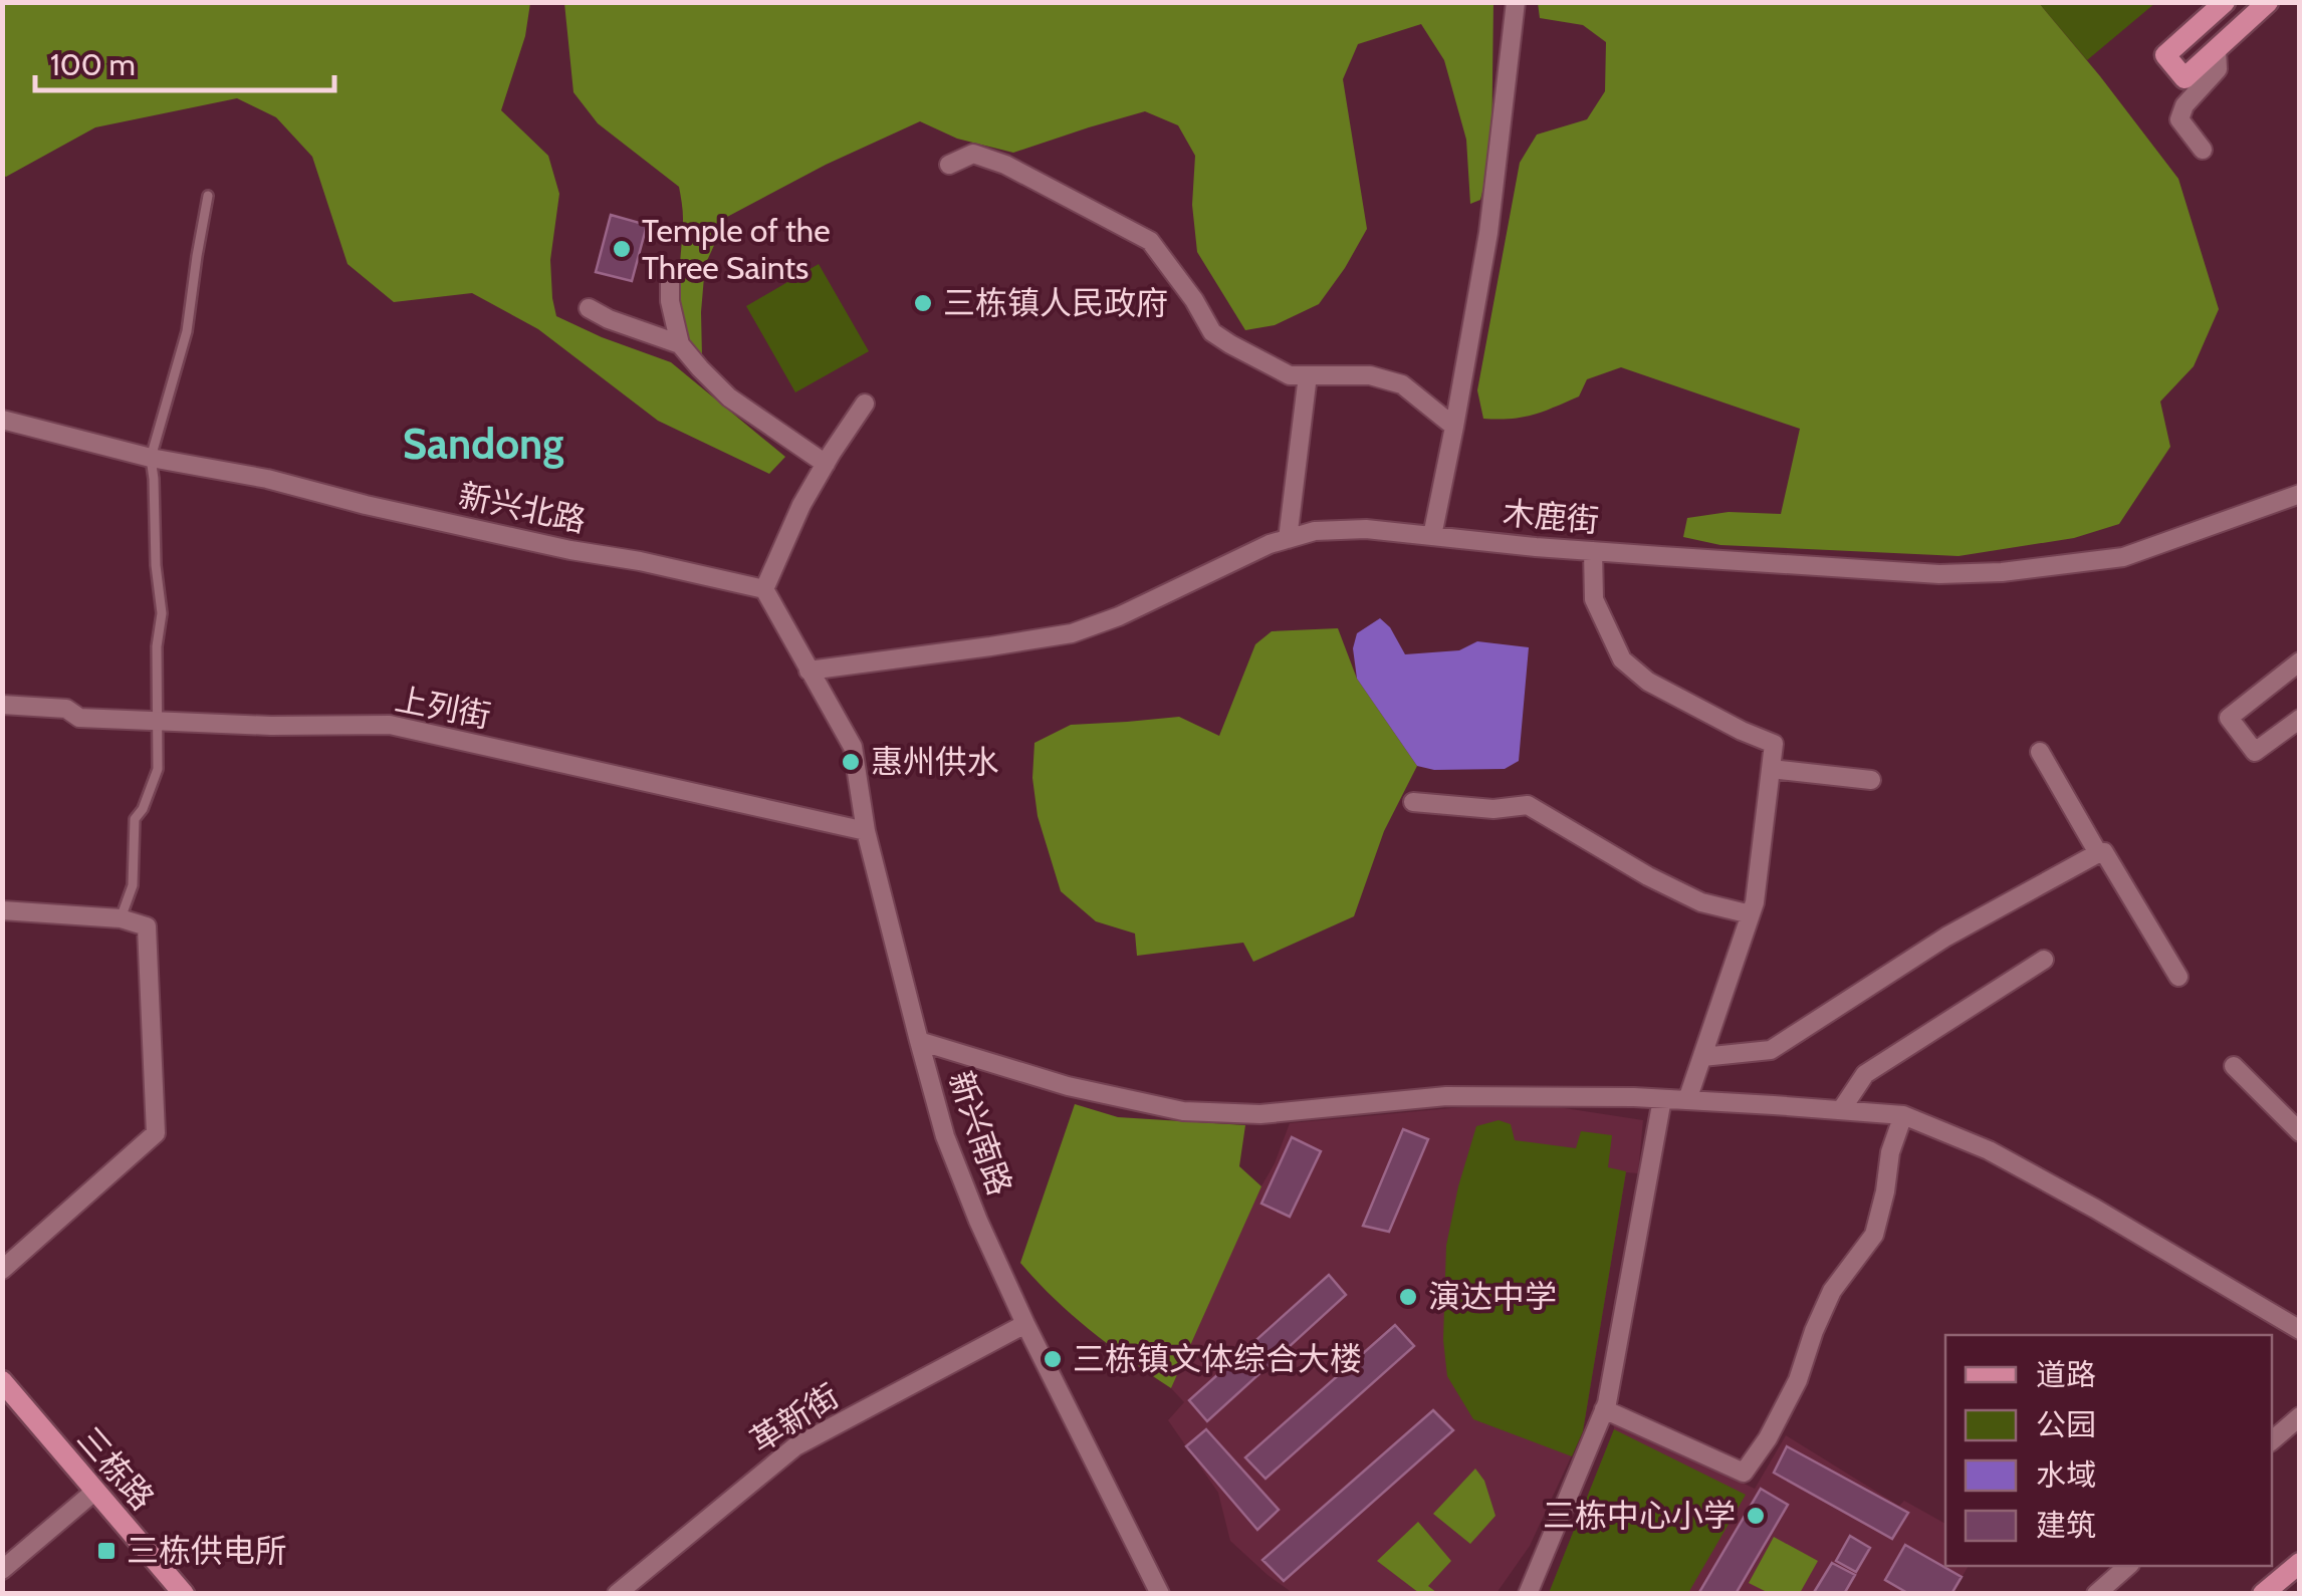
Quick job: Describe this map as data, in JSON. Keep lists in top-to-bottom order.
{
  "streets": {
    "main road": ["三栋路"],
    "street": [
      "新兴北路",
      "木鹿街",
      "上列街",
      "新兴南路",
      "革新街"
    ]
  },
  "crossings": [
    ["木鹿街", "新兴南路"],
    ["上列街", "新兴南路"],
    ["新兴南路", "革新街"]
  ],
  "districts": ["Sandong"],
  "places": {
    "other": [
      "Temple of the Three Saints",
      "三栋镇人民政府",
      "惠州供水",
      "演达中学",
      "三栋镇文体综合大楼",
      "三栋中心小学"
    ],
    "transit": ["三栋供电所"]
  },
  "legend": [
    "道路",
    "公园",
    "水域",
    "建筑"
  ],
  "scale_bar": "100 m"
}
